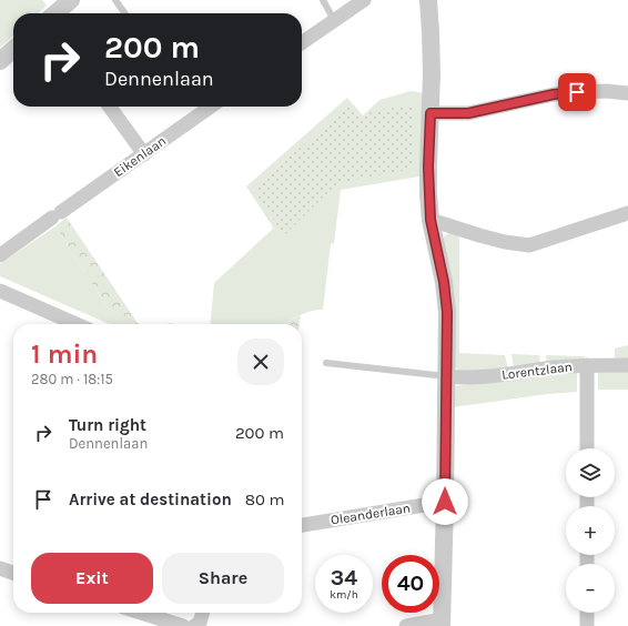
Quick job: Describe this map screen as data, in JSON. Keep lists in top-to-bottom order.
{
  "streets": {
    "street": ["Eikenlaan", "Lorentzlaan", "Oleanderlaan"]
  },
  "page": {
    "turn": ["200 m", "Dennenlaan"],
    "heading": ["1 min", "280 m · 18:15"],
    "list": [
      {
        "name": "Turn right",
        "note": "Dennenlaan",
        "value": "200 m"
      },
      {
        "name": "Arrive at destination",
        "value": "80 m"
      }
    ],
    "map_buttons": ["+", "−"],
    "buttons": ["Exit", "Share"],
    "speed": "34 km/h",
    "limit": "40"
  }
}
